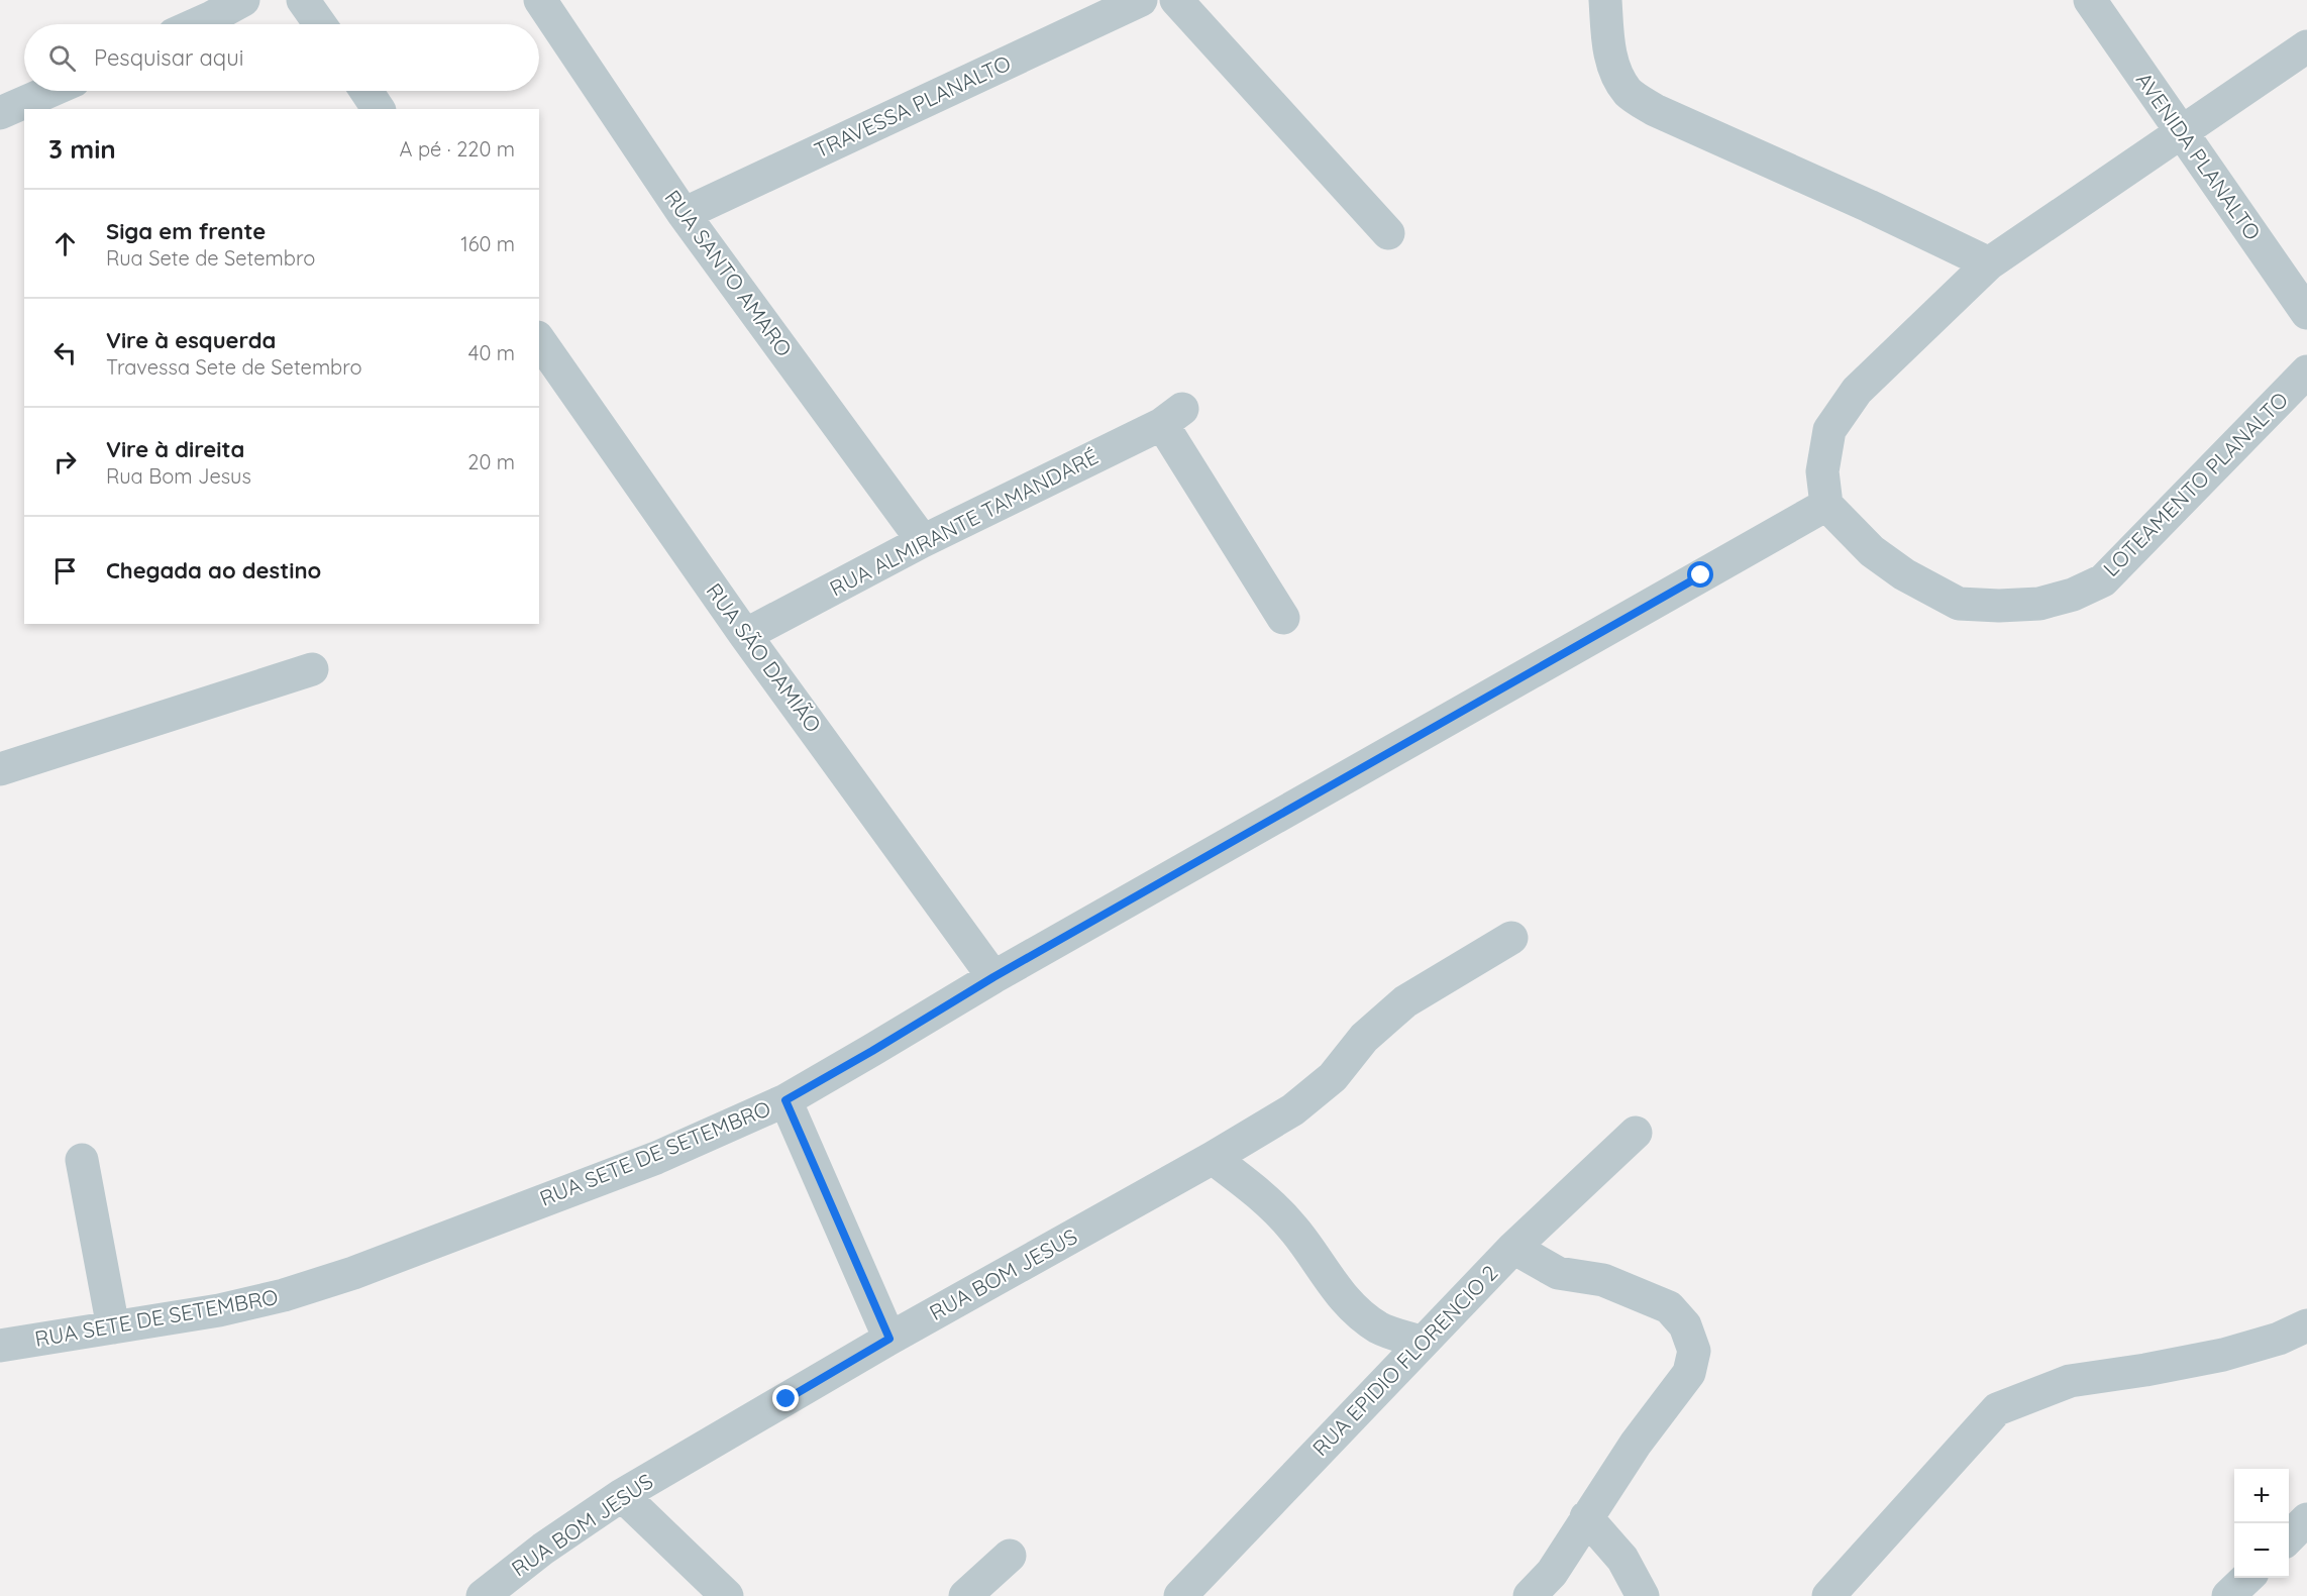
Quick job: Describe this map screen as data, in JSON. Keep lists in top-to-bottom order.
{
  "streets": {
    "street": [
      "TRAVESSA PLANALTO",
      "AVENIDA PLANALTO",
      "RUA SANTO AMARO",
      "LOTEAMENTO PLANALTO",
      "RUA ALMIRANTE TAMANDARÉ",
      "RUA SÃO DAMIÃO",
      "RUA SETE DE SETEMBRO",
      "RUA BOM JESUS",
      "RUA EPIDIO FLORENCIO 2"
    ]
  },
  "crossings": [
    ["TRAVESSA PLANALTO", "RUA SANTO AMARO"],
    ["RUA SANTO AMARO", "RUA ALMIRANTE TAMANDARÉ"],
    ["LOTEAMENTO PLANALTO", "RUA SETE DE SETEMBRO"],
    ["RUA ALMIRANTE TAMANDARÉ", "RUA SÃO DAMIÃO"],
    ["RUA SÃO DAMIÃO", "RUA SETE DE SETEMBRO"]
  ],
  "page": {
    "search": "Pesquisar aqui",
    "heading": ["3 min", "A pé · 220 m"],
    "list": [
      ["Siga em frente", "Rua Sete de Setembro", "160 m"],
      ["Vire à esquerda", "Travessa Sete de Setembro", "40 m"],
      ["Vire à direita", "Rua Bom Jesus", "20 m"],
      "Chegada ao destino"
    ],
    "map_buttons": ["+", "−"]
  }
}
